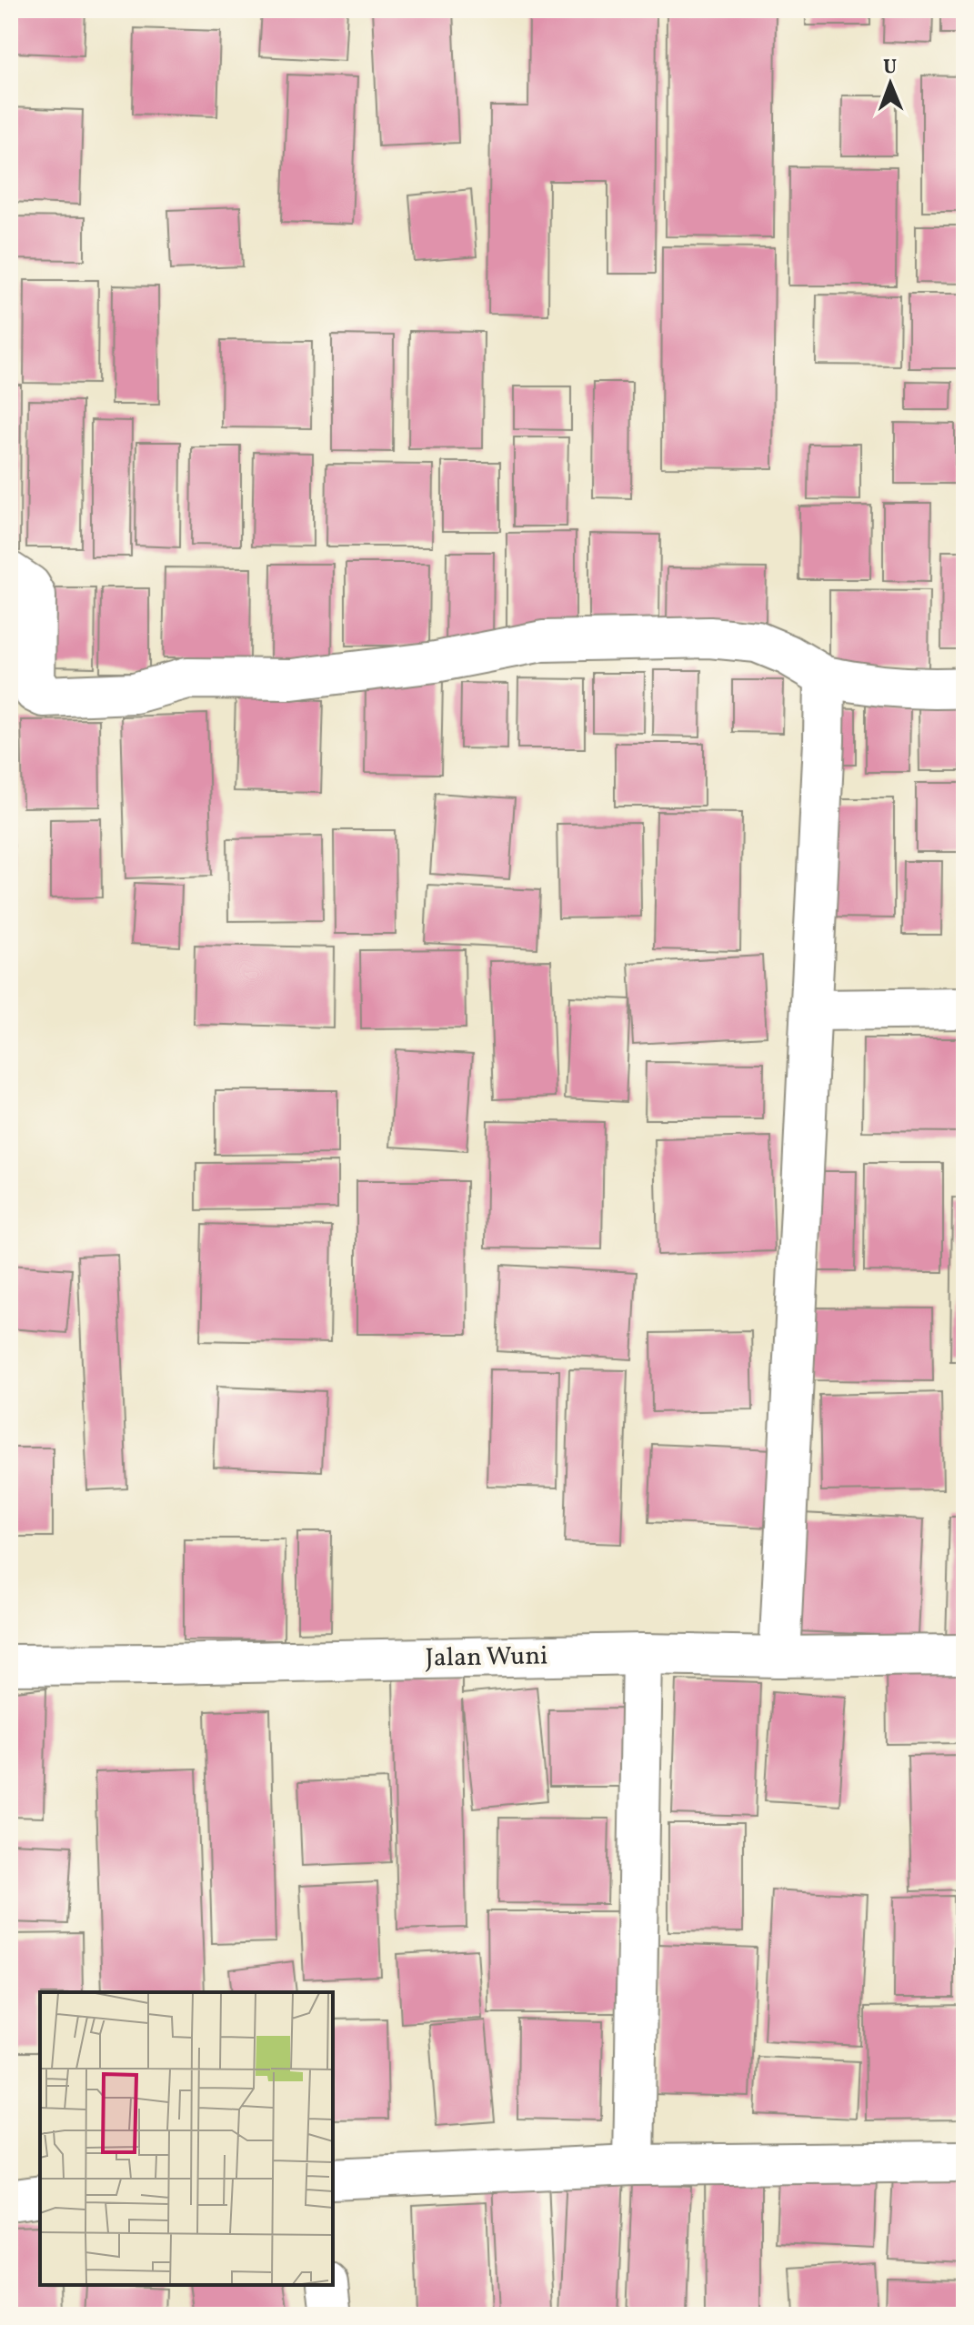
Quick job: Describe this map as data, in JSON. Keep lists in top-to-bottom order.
{
  "streets": {
    "street": ["Jalan Wuni"]
  },
  "north": "top"
}
